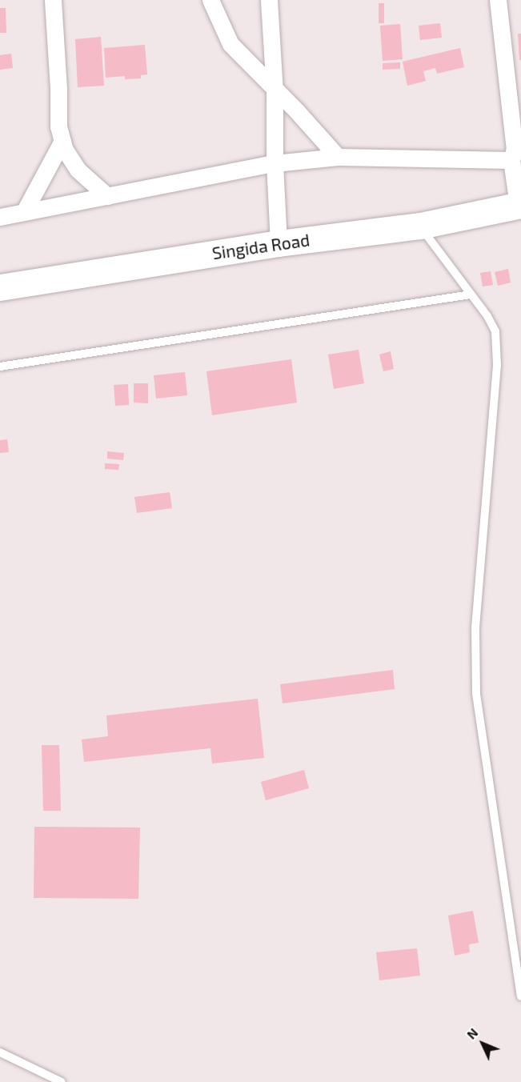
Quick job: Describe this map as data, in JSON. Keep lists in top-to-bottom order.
{
  "streets": {
    "highway": ["Singida Road"]
  },
  "north": "top left"
}
